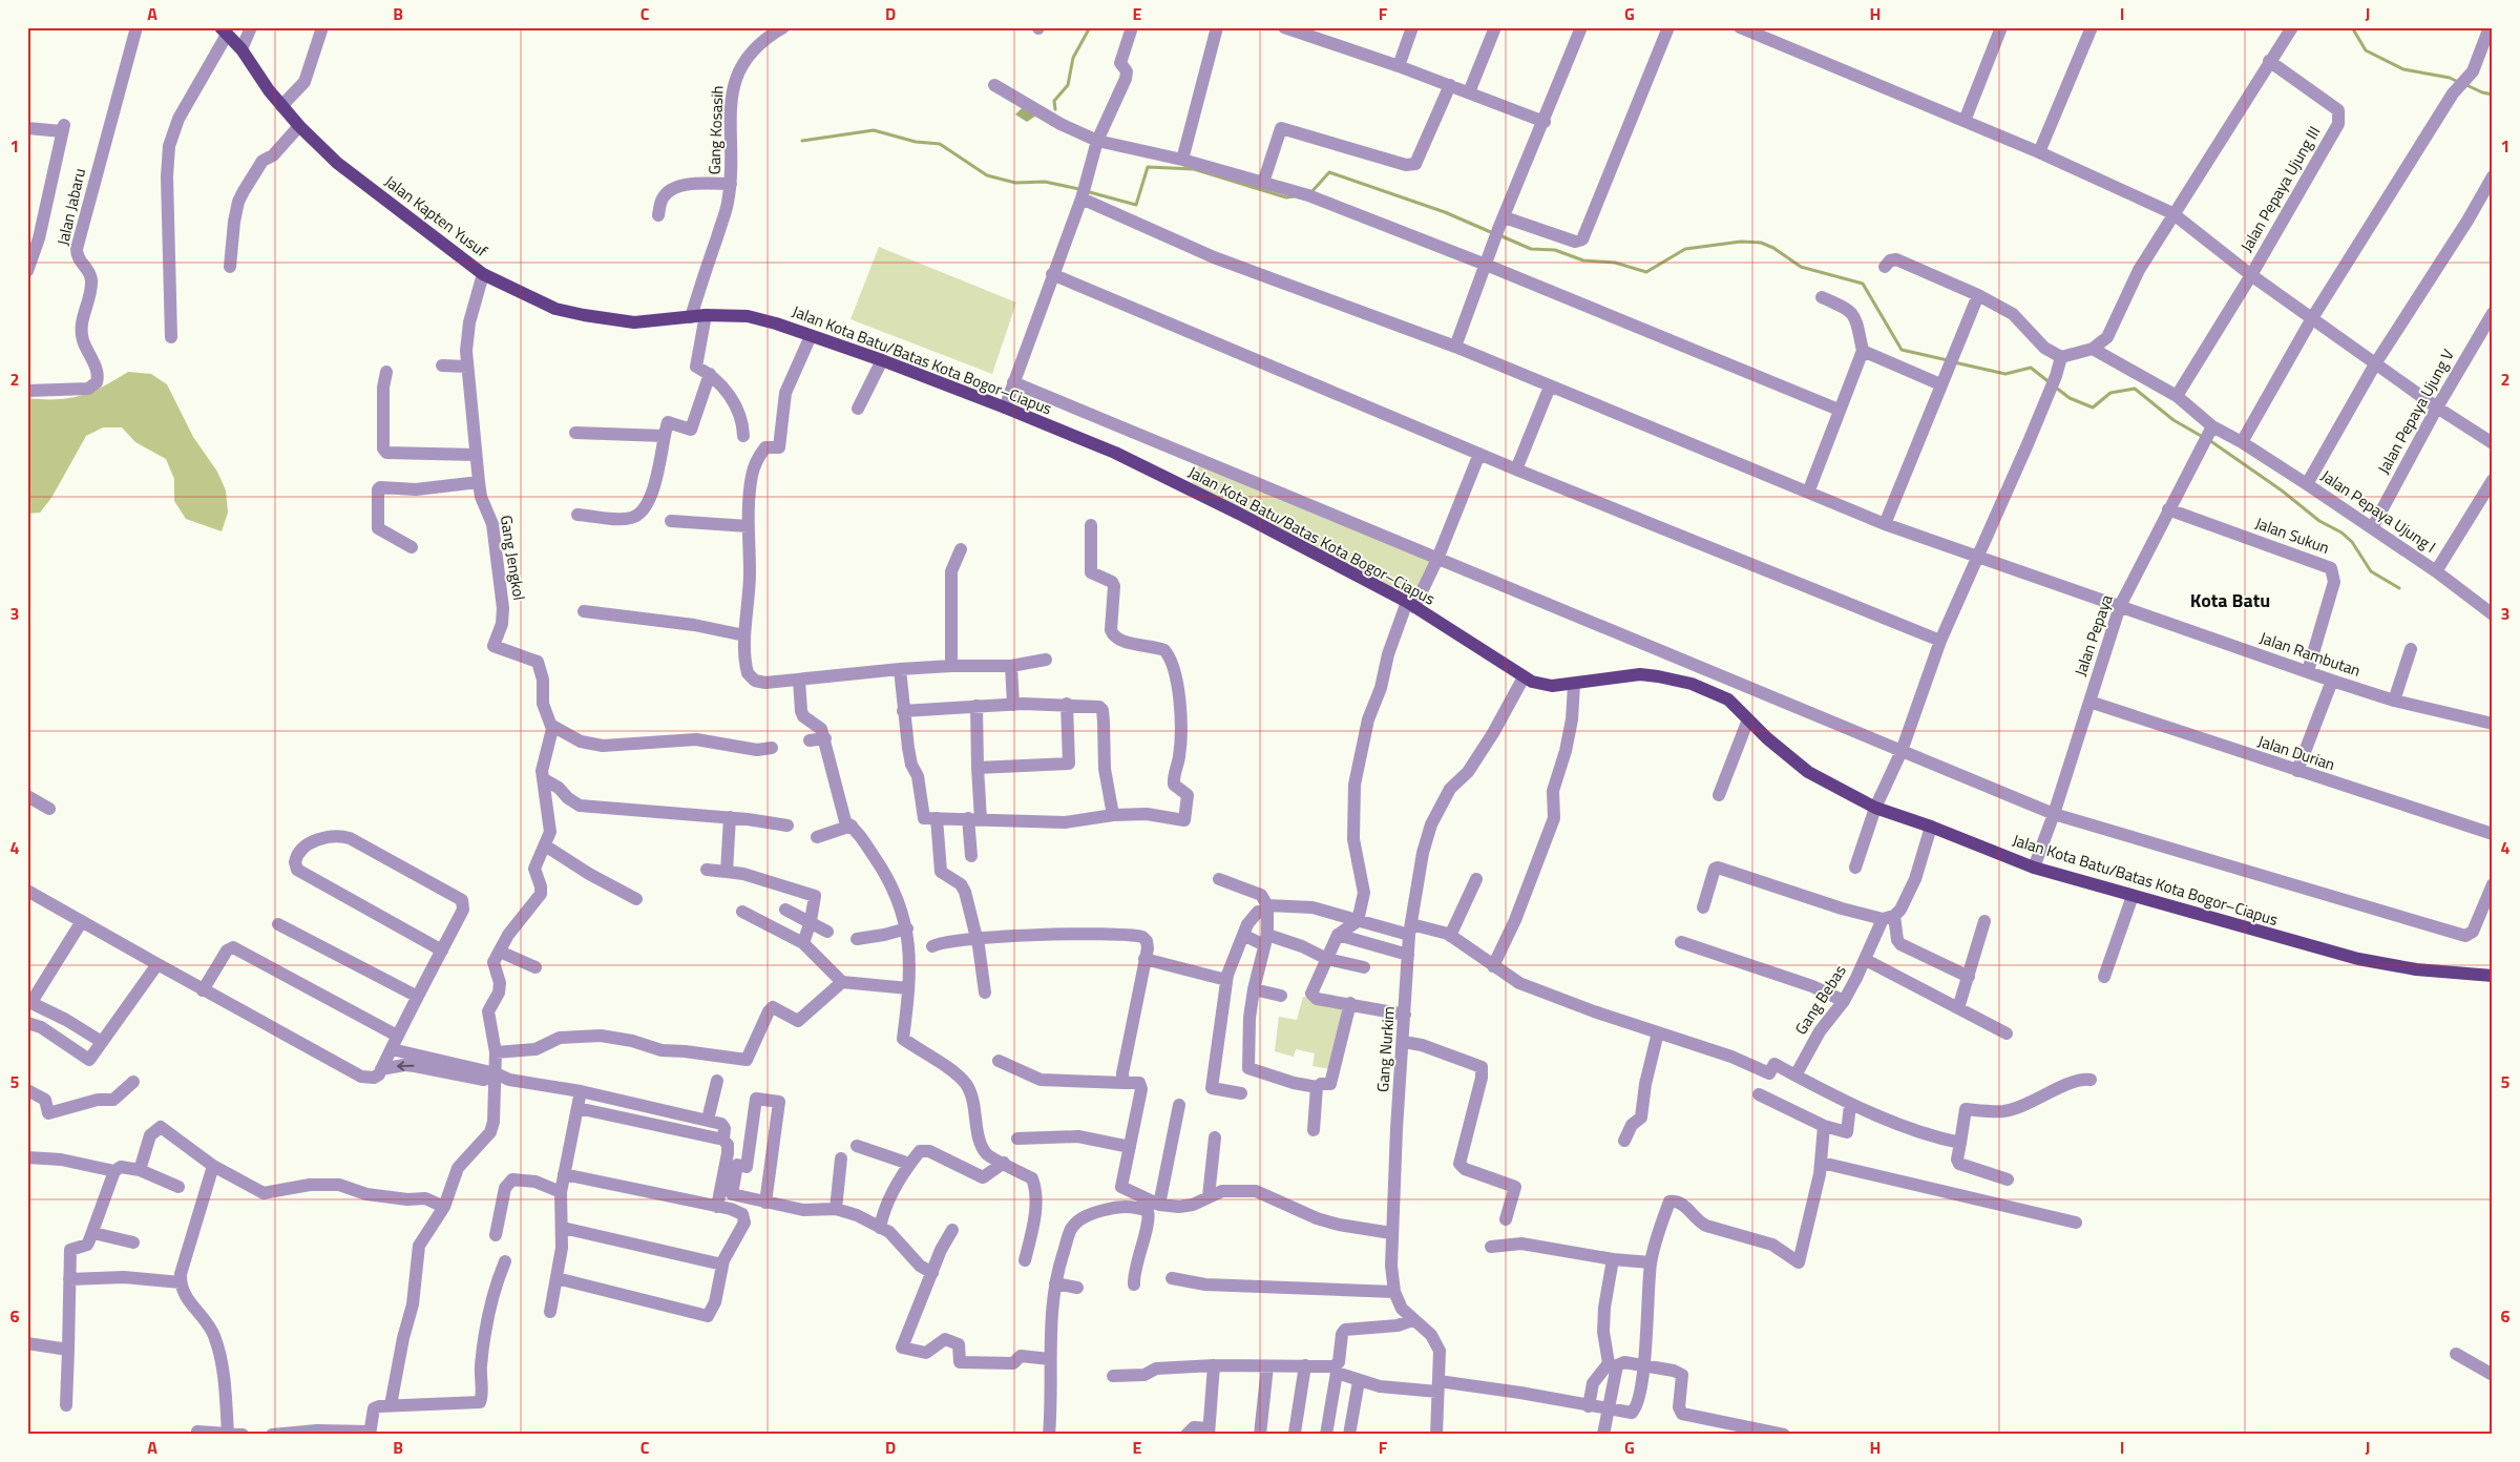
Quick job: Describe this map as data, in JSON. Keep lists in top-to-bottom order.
{
  "streets": {
    "main road": ["Jalan Kapten Yusuf", "Jalan Kota Batu/Batas Kota Bogor–Ciapus"],
    "street": [
      "Gang Kosasih",
      "Jalan Pepaya Ujung III",
      "Jalan Jabaru",
      "Jalan Pepaya Ujung V",
      "Jalan Pepaya Ujung I",
      "Jalan Sukun",
      "Gang Jengkol",
      "Jalan Pepaya",
      "Jalan Rambutan",
      "Jalan Durian",
      "Gang Bebas",
      "Gang Nurkim"
    ]
  },
  "crossings": [
    ["Gang Kosasih", "Jalan Kapten Yusuf"],
    ["Gang Kosasih", "Jalan Kota Batu/Batas Kota Bogor–Ciapus"],
    ["Jalan Pepaya Ujung III", "Jalan Pepaya Ujung I"],
    ["Jalan Kapten Yusuf", "Jalan Kota Batu/Batas Kota Bogor–Ciapus"],
    ["Jalan Kapten Yusuf", "Gang Jengkol"],
    ["Jalan Kota Batu/Batas Kota Bogor–Ciapus", "Jalan Pepaya"],
    ["Jalan Kota Batu/Batas Kota Bogor–Ciapus", "Gang Bebas"],
    ["Jalan Kota Batu/Batas Kota Bogor–Ciapus", "Gang Nurkim"],
    ["Jalan Pepaya Ujung V", "Jalan Pepaya Ujung I"],
    ["Jalan Pepaya Ujung I", "Jalan Pepaya"],
    ["Jalan Sukun", "Jalan Pepaya"],
    ["Jalan Sukun", "Jalan Rambutan"],
    ["Jalan Pepaya", "Jalan Rambutan"],
    ["Jalan Pepaya", "Jalan Durian"]
  ],
  "districts": ["Kota Batu"],
  "grid": {
    "columns": [
      "A",
      "B",
      "C",
      "D",
      "E",
      "F",
      "G",
      "H",
      "I",
      "J"
    ],
    "rows": [
      "1",
      "2",
      "3",
      "4",
      "5",
      "6"
    ]
  }
}
